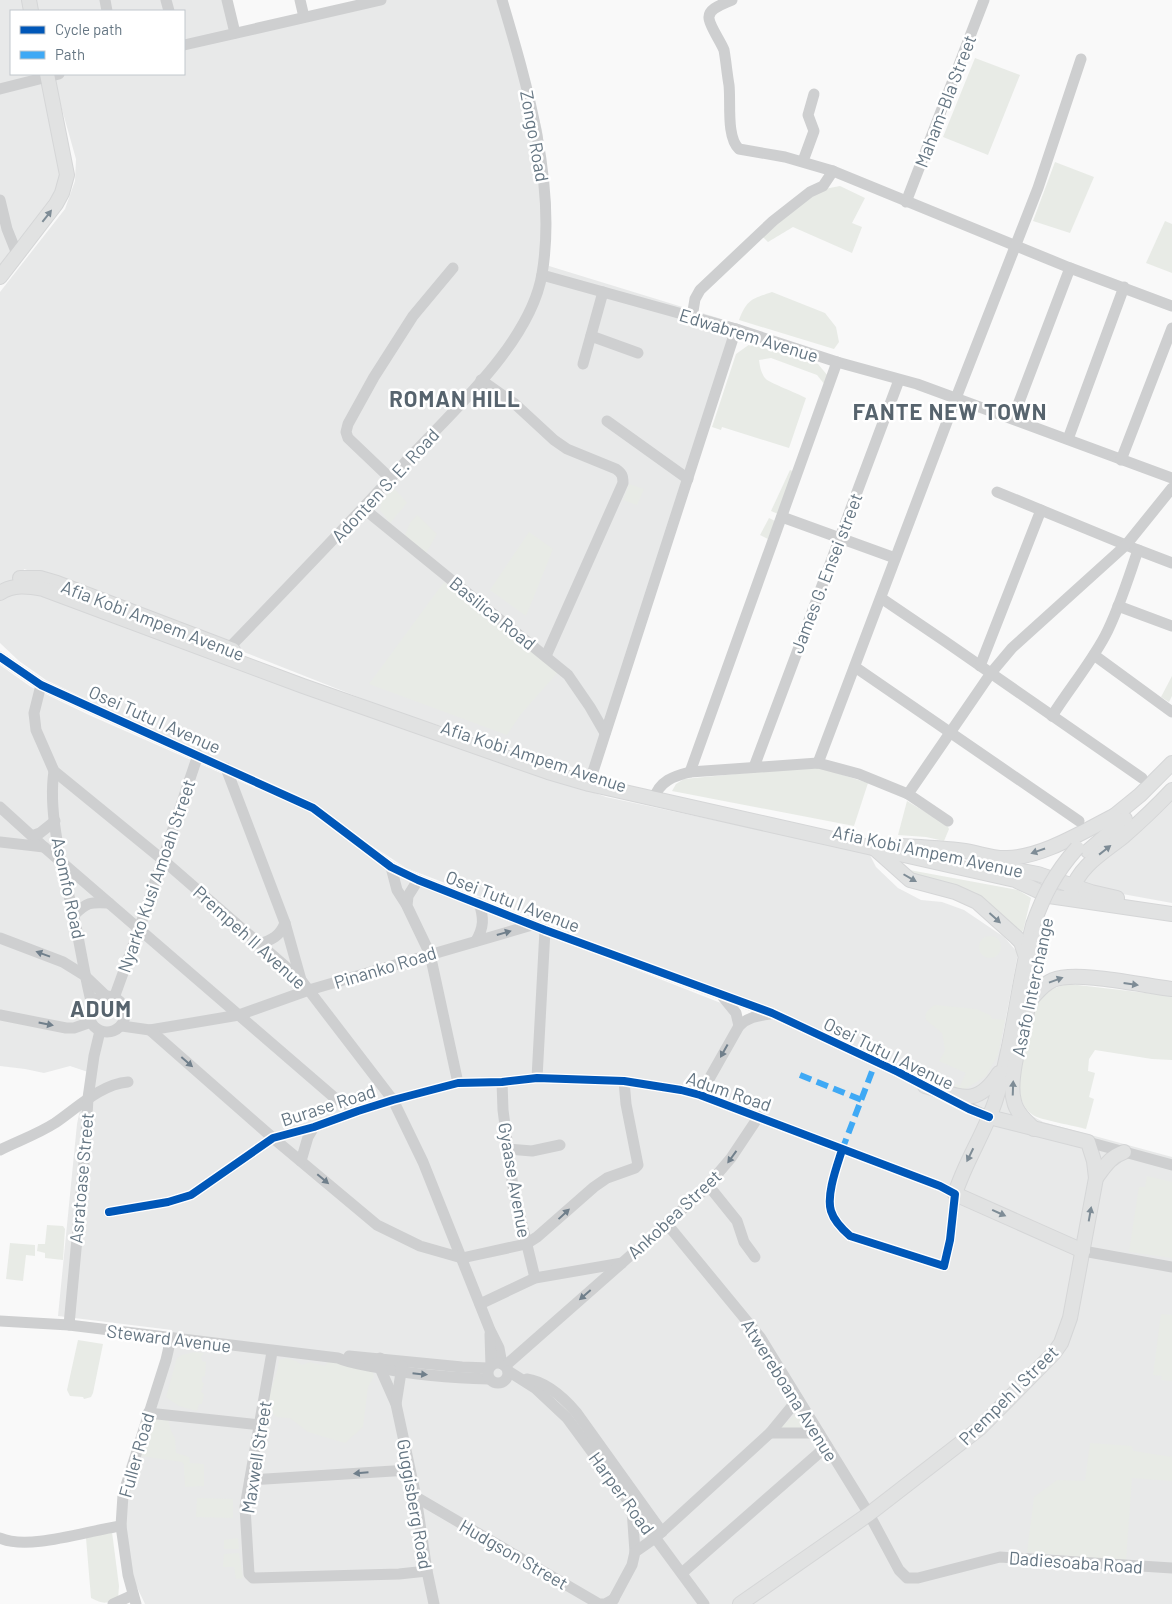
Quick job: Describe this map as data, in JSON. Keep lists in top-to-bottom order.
{
  "streets": {
    "main road": [
      "Afia Kobi Ampem Avenue",
      "Osei Tutu I Avenue",
      "Asafo Interchange",
      "Adum Road",
      "Prempeh I Street"
    ],
    "street": [
      "Maham-Bla Street",
      "Zongo Road",
      "Edwabrem Avenue",
      "Adonten S. E. Road",
      "James G. Ensei street",
      "Basilica Road",
      "Nyarko Kusi Amoah Street",
      "Asomfo Road",
      "Prempeh II Avenue",
      "Pinanko Road",
      "Burase Road",
      "Asratoase Street",
      "Gyaase Avenue",
      "Ankobea Street",
      "Steward Avenue",
      "Atwereboana Avenue",
      "Fuller Road",
      "Maxwell Street",
      "Harper Road",
      "Guggisberg Road",
      "Hudgson Street",
      "Dadiesoaba Road"
    ]
  },
  "crossings": [
    ["Zongo Road", "Edwabrem Avenue"],
    ["Zongo Road", "Adonten S. E. Road"],
    ["Edwabrem Avenue", "Adonten S. E. Road"],
    ["Edwabrem Avenue", "James G. Ensei street"],
    ["Adonten S. E. Road", "Basilica Road"],
    ["Adonten S. E. Road", "Afia Kobi Ampem Avenue"],
    ["Osei Tutu I Avenue", "Nyarko Kusi Amoah Street"],
    ["Osei Tutu I Avenue", "Prempeh II Avenue"],
    ["Osei Tutu I Avenue", "Pinanko Road"],
    ["Osei Tutu I Avenue", "Asafo Interchange"],
    ["Osei Tutu I Avenue", "Prempeh I Street"],
    ["Nyarko Kusi Amoah Street", "Asomfo Road"],
    ["Nyarko Kusi Amoah Street", "Prempeh II Avenue"],
    ["Nyarko Kusi Amoah Street", "Pinanko Road"],
    ["Nyarko Kusi Amoah Street", "Asratoase Street"],
    ["Asomfo Road", "Prempeh II Avenue"],
    ["Asomfo Road", "Pinanko Road"],
    ["Asomfo Road", "Asratoase Street"],
    ["Prempeh II Avenue", "Pinanko Road"],
    ["Prempeh II Avenue", "Adum Road"],
    ["Prempeh II Avenue", "Burase Road"],
    ["Prempeh II Avenue", "Ankobea Street"],
    ["Prempeh II Avenue", "Steward Avenue"],
    ["Prempeh II Avenue", "Harper Road"],
    ["Pinanko Road", "Asratoase Street"],
    ["Asafo Interchange", "Adum Road"],
    ["Adum Road", "Burase Road"],
    ["Adum Road", "Gyaase Avenue"],
    ["Adum Road", "Ankobea Street"],
    ["Adum Road", "Prempeh I Street"],
    ["Asratoase Street", "Steward Avenue"],
    ["Gyaase Avenue", "Ankobea Street"],
    ["Ankobea Street", "Atwereboana Avenue"],
    ["Steward Avenue", "Fuller Road"],
    ["Steward Avenue", "Maxwell Street"],
    ["Steward Avenue", "Harper Road"],
    ["Steward Avenue", "Guggisberg Road"],
    ["Atwereboana Avenue", "Prempeh I Street"],
    ["Atwereboana Avenue", "Dadiesoaba Road"],
    ["Prempeh I Street", "Dadiesoaba Road"],
    ["Maxwell Street", "Guggisberg Road"],
    ["Guggisberg Road", "Hudgson Street"]
  ],
  "districts": ["ROMAN HILL", "FANTE NEW TOWN", "ADUM"],
  "legend": ["Cycle path", "Path"]
}
